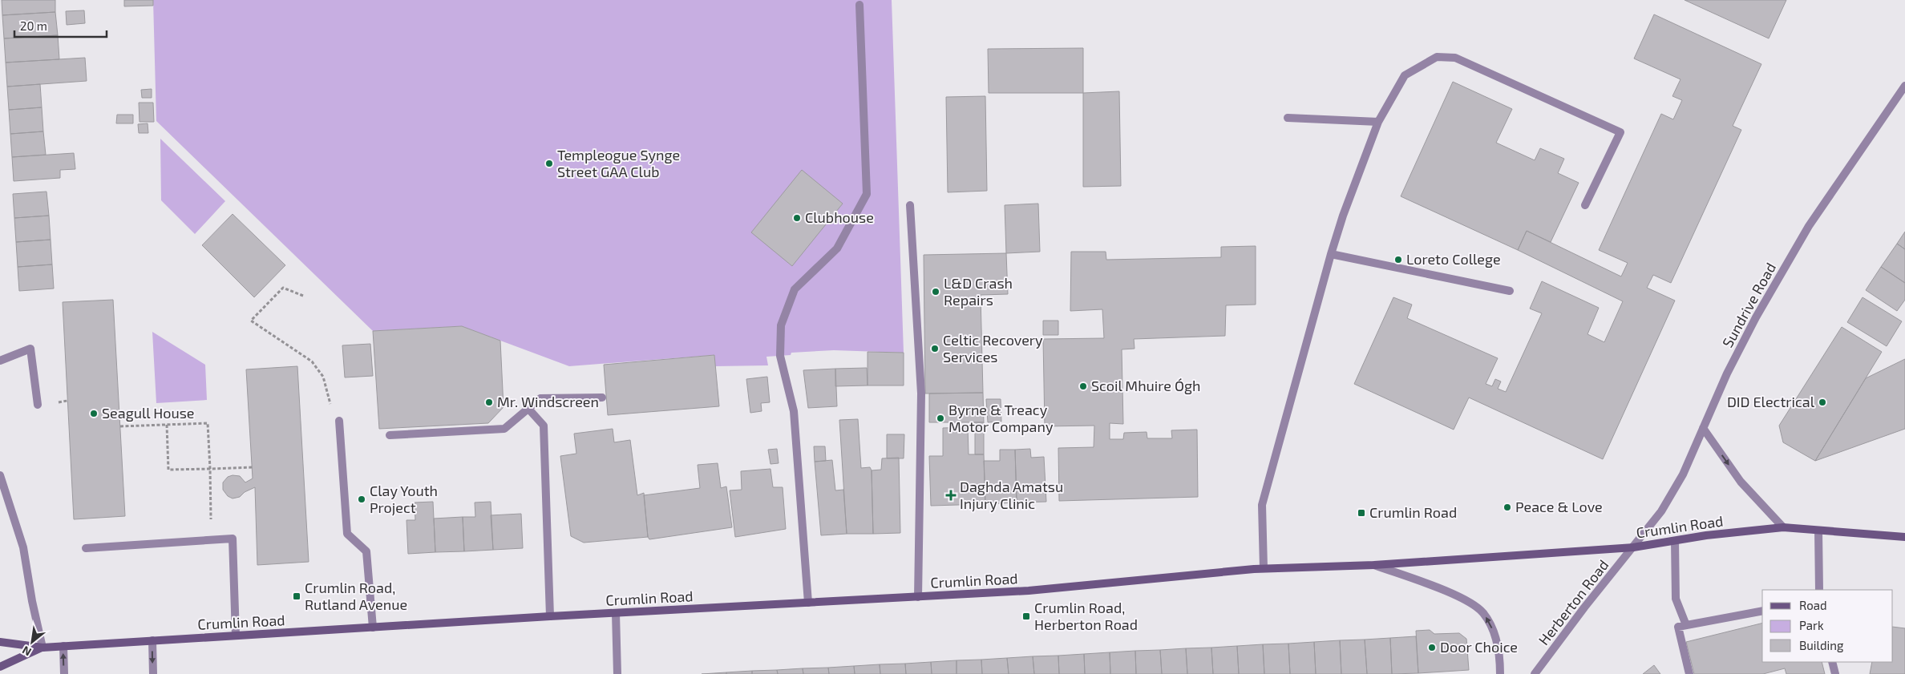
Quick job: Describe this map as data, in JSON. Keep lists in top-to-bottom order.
{
  "streets": {
    "main road": ["Crumlin Road"],
    "street": ["Sundrive Road", "Herberton Road"]
  },
  "crossings": [
    ["Sundrive Road", "Crumlin Road"],
    ["Sundrive Road", "Herberton Road"],
    ["Crumlin Road", "Herberton Road"]
  ],
  "places": {
    "other": [
      "Templeogue Synge Street GAA Club",
      "Clubhouse",
      "Loreto College",
      "L&D Crash Repairs",
      "Celtic Recovery Services",
      "Scoil Mhuire Ógh",
      "Mr. Windscreen",
      "DID Electrical",
      "Seagull House",
      "Byrne & Treacy Motor Company",
      "Clay Youth Project",
      "Peace & Love",
      "Door Choice"
    ],
    "health": ["Daghda Amatsu Injury Clinic"],
    "transit": ["Crumlin Road", "Crumlin Road, Rutland Avenue", "Crumlin Road, Herberton Road"]
  },
  "legend": ["Road", "Park", "Building"],
  "scale_bar": "20 m",
  "north": "bottom left"
}
